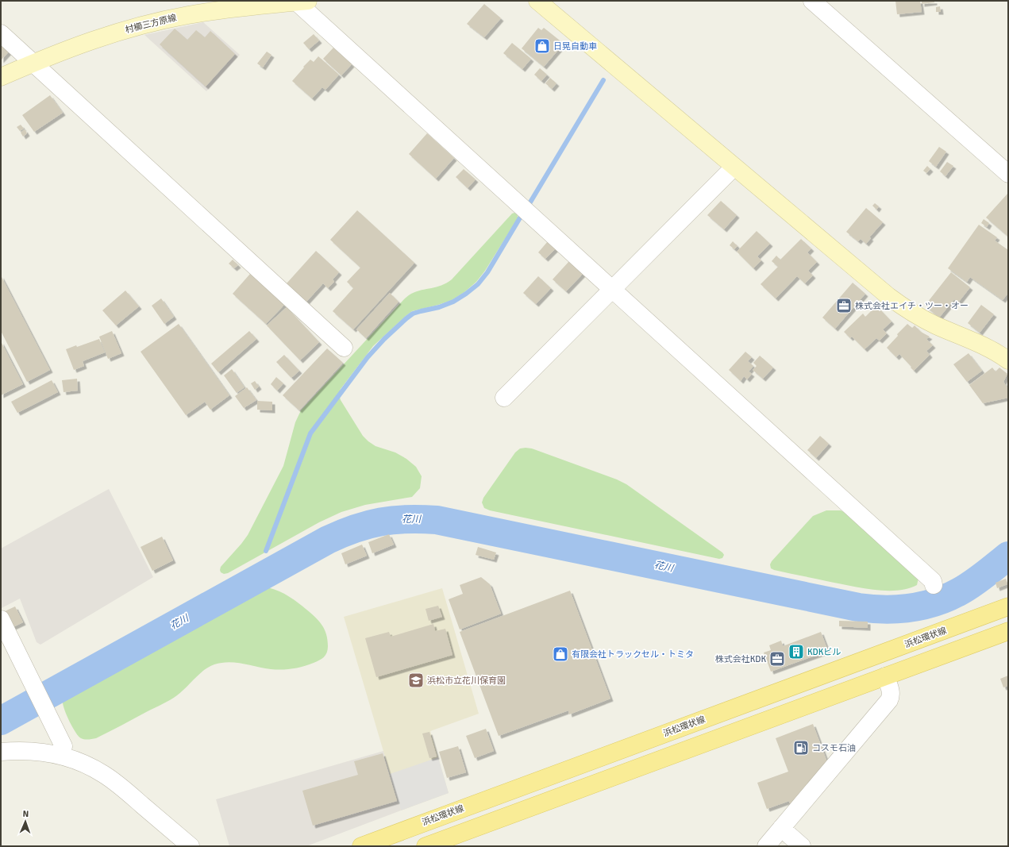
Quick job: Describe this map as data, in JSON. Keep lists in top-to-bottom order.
{
  "streets": {
    "main road": ["浜松環状線"],
    "street": ["村櫛三方原線"]
  },
  "water": ["花川"],
  "places": {
    "shop": ["日晃自動車", "有限会社トラックセル・トミタ"],
    "office": ["株式会社エイチ・ツー・オー", "株式会社KDK"],
    "building": ["KDKビル"],
    "school or university": ["浜松市立花川保育園"],
    "fuel station": ["コスモ石油"]
  },
  "north": "top"
}
